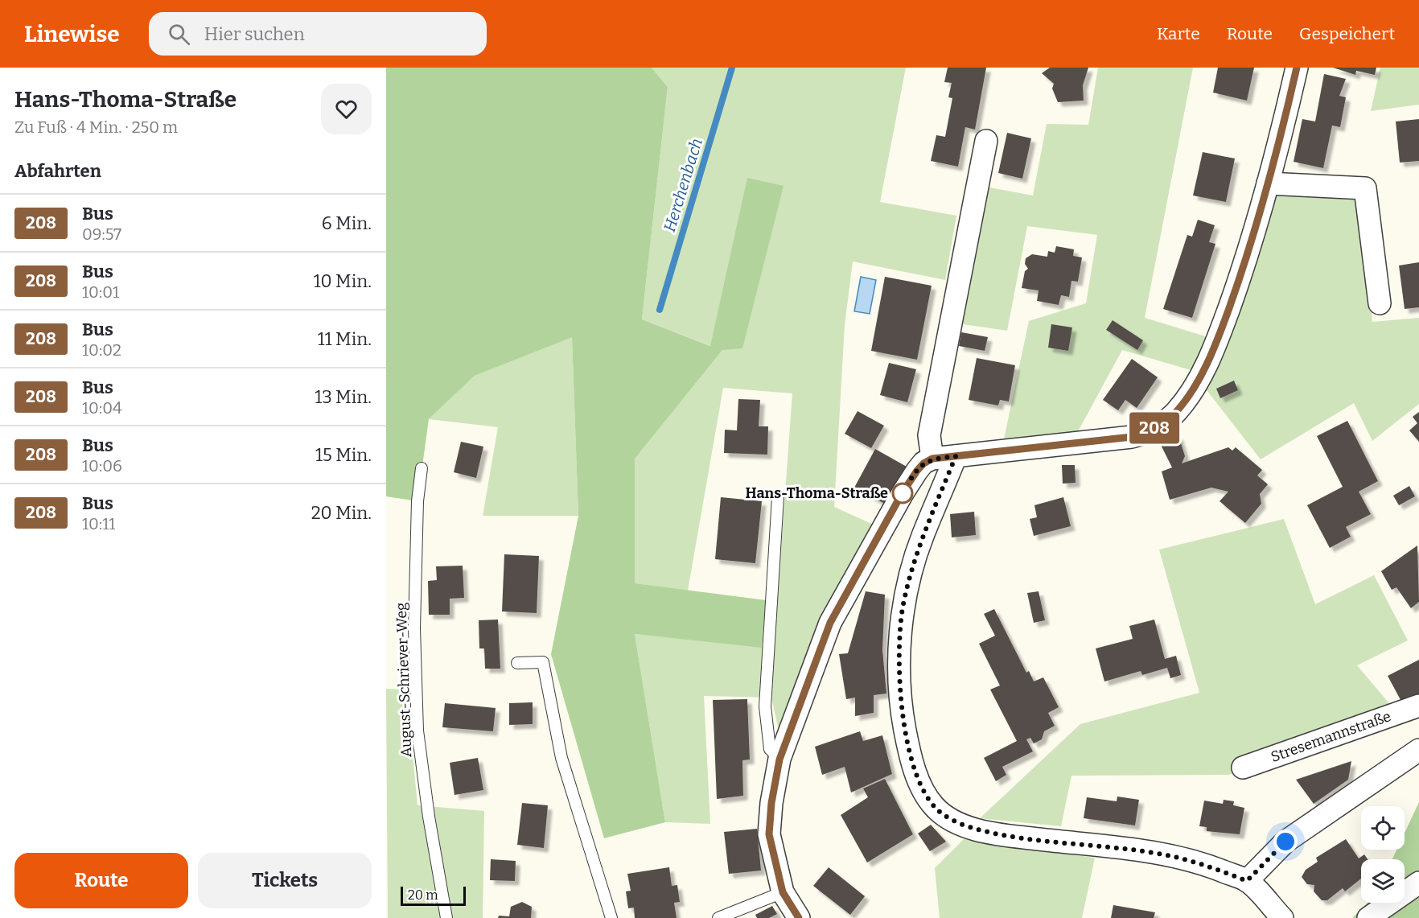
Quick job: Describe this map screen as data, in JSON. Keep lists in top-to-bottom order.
{
  "streets": {
    "street": ["Stresemannstraße"],
    "lane": ["August-Schriever-Weg"]
  },
  "water": ["Herchenbach"],
  "places": ["Hans-Thoma-Straße"],
  "lines": ["bus line 208"],
  "scale_bar": "20 m",
  "page": {
    "header": "Linewise",
    "search": "Hier suchen",
    "nav": ["Karte", "Route", "Gespeichert"],
    "heading": [
      ["Hans-Thoma-Straße", "Zu Fuß · 4 Min. · 250 m"],
      "Abfahrten"
    ],
    "on_map": "208",
    "list": [
      {
        "mark": "208",
        "name": "Bus",
        "note": "09:57",
        "value": "6 Min."
      },
      {
        "mark": "208",
        "name": "Bus",
        "note": "10:01",
        "value": "10 Min."
      },
      {
        "mark": "208",
        "name": "Bus",
        "note": "10:02",
        "value": "11 Min."
      },
      {
        "mark": "208",
        "name": "Bus",
        "note": "10:04",
        "value": "13 Min."
      },
      {
        "mark": "208",
        "name": "Bus",
        "note": "10:06",
        "value": "15 Min."
      },
      {
        "mark": "208",
        "name": "Bus",
        "note": "10:11",
        "value": "20 Min."
      }
    ],
    "buttons": ["Route", "Tickets"],
    "scale": "20 m"
  }
}
